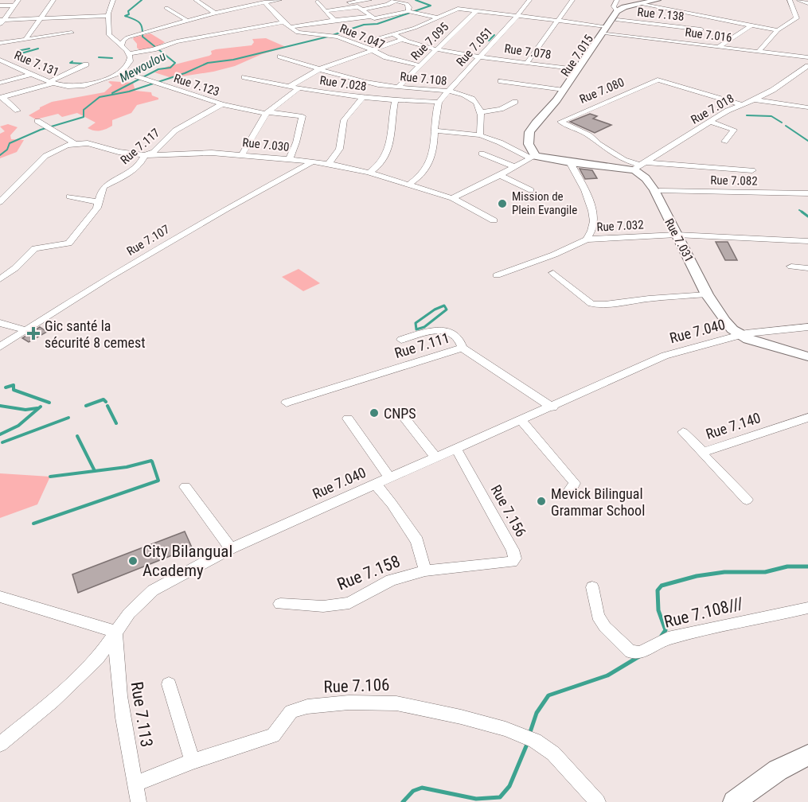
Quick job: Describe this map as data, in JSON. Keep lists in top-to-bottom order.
{
  "streets": {
    "main road": ["Rue 7.015", "Rue 7.031"],
    "street": [
      "Rue 7.138",
      "Rue 7.016",
      "Rue 7.047",
      "Rue 7.095",
      "Rue 7.051",
      "Rue 7.078",
      "Rue 7.131",
      "Rue 7.108",
      "Rue 7.028",
      "Rue 7.123",
      "Rue 7.080",
      "Rue 7.018",
      "Rue 7.030",
      "Rue 7.117",
      "Rue 7.082",
      "Rue 7.032",
      "Rue 7.107",
      "Rue 7.040",
      "Rue 7.111",
      "Rue 7.140",
      "Rue 7.156",
      "Rue 7.158",
      "Rue 7.108///",
      "Rue 7.106",
      "Rue 7.113"
    ]
  },
  "crossings": [
    ["Rue 7.138", "Rue 7.015"],
    ["Rue 7.016", "Rue 7.095"],
    ["Rue 7.016", "Rue 7.051"],
    ["Rue 7.016", "Rue 7.078"],
    ["Rue 7.016", "Rue 7.015"],
    ["Rue 7.047", "Rue 7.095"],
    ["Rue 7.095", "Rue 7.078"],
    ["Rue 7.095", "Rue 7.108"],
    ["Rue 7.051", "Rue 7.078"],
    ["Rue 7.051", "Rue 7.108"],
    ["Rue 7.051", "Rue 7.028"],
    ["Rue 7.078", "Rue 7.015"],
    ["Rue 7.015", "Rue 7.031"],
    ["Rue 7.131", "Rue 7.123"],
    ["Rue 7.123", "Rue 7.030"],
    ["Rue 7.123", "Rue 7.117"],
    ["Rue 7.080", "Rue 7.018"],
    ["Rue 7.080", "Rue 7.031"],
    ["Rue 7.018", "Rue 7.031"],
    ["Rue 7.030", "Rue 7.117"],
    ["Rue 7.030", "Rue 7.107"],
    ["Rue 7.082", "Rue 7.031"],
    ["Rue 7.032", "Rue 7.031"],
    ["Rue 7.031", "Rue 7.040"],
    ["Rue 7.040", "Rue 7.111"],
    ["Rue 7.040", "Rue 7.156"],
    ["Rue 7.040", "Rue 7.158"],
    ["Rue 7.040", "Rue 7.113"],
    ["Rue 7.156", "Rue 7.158"],
    ["Rue 7.106", "Rue 7.113"]
  ],
  "water": ["Mewoulou"],
  "places": {
    "other": [
      "Mission de Plein Evangile",
      "CNPS",
      "Mevick Bilingual Grammar School",
      "City Bilangual Academy"
    ],
    "health": ["Gic santé la sécurité 8 cemest"]
  }
}
